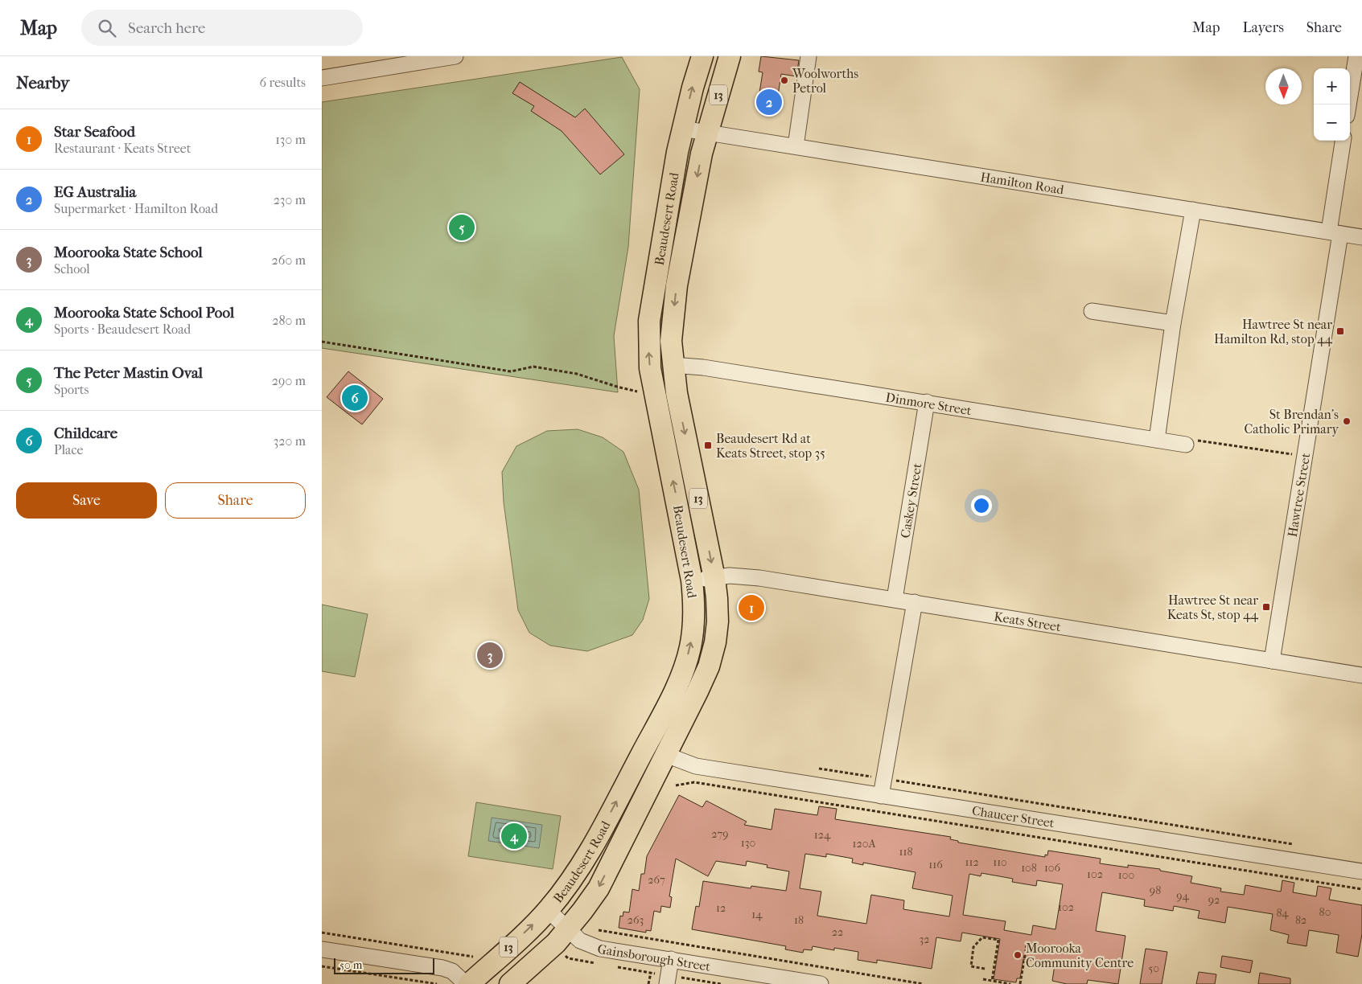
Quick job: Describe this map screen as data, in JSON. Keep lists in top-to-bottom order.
{
  "streets": {
    "highway": ["13", "Beaudesert Road"],
    "street": [
      "Hamilton Road",
      "Dinmore Street",
      "Hawtree Street",
      "Caskey Street",
      "Keats Street",
      "Chaucer Street",
      "Gainsborough Street"
    ]
  },
  "crossings": [
    ["Hamilton Road", "Beaudesert Road"],
    ["Hamilton Road", "Hawtree Street"],
    ["Beaudesert Road", "Dinmore Street"],
    ["Beaudesert Road", "Keats Street"],
    ["Beaudesert Road", "Chaucer Street"],
    ["Beaudesert Road", "Gainsborough Street"],
    ["Dinmore Street", "Caskey Street"],
    ["Hawtree Street", "Keats Street"],
    ["Caskey Street", "Keats Street"]
  ],
  "places": {
    "other": ["Woolworths Petrol", "St Brendan's Catholic Primary", "Moorooka Community Centre"],
    "transit": ["Hawtree St near Hamilton Rd, stop 44", "Beaudesert Rd at Keats Street, stop 35", "Hawtree St near Keats St, stop 44"]
  },
  "house_numbers": [
    "279",
    "124",
    "130",
    "120A",
    "118",
    "112",
    "110",
    "116",
    "108",
    "106",
    "102",
    "100",
    "267",
    "98",
    "94",
    "92",
    "102",
    "12",
    "80",
    "84",
    "14",
    "263",
    "18",
    "82",
    "22",
    "32",
    "50"
  ],
  "scale_bar": "50 m",
  "north": "bottom",
  "page": {
    "header": "Map",
    "search": "Search here",
    "nav": ["Map", "Layers", "Share"],
    "heading": ["Nearby", "6 results"],
    "map_buttons": ["+", "−"],
    "pins": [
      "2",
      "5",
      "6",
      "1",
      "3",
      "4"
    ],
    "list": [
      {
        "mark": "1",
        "name": "Star Seafood",
        "note": "Restaurant · Keats Street",
        "value": "130 m"
      },
      {
        "mark": "2",
        "name": "EG Australia",
        "note": "Supermarket · Hamilton Road",
        "value": "230 m"
      },
      {
        "mark": "3",
        "name": "Moorooka State School",
        "note": "School",
        "value": "260 m"
      },
      {
        "mark": "4",
        "name": "Moorooka State School Pool",
        "note": "Sports · Beaudesert Road",
        "value": "280 m"
      },
      {
        "mark": "5",
        "name": "The Peter Mastin Oval",
        "note": "Sports",
        "value": "290 m"
      },
      {
        "mark": "6",
        "name": "Childcare",
        "note": "Place",
        "value": "320 m"
      }
    ],
    "buttons": ["Save", "Share"],
    "scale": "50 m"
  }
}
